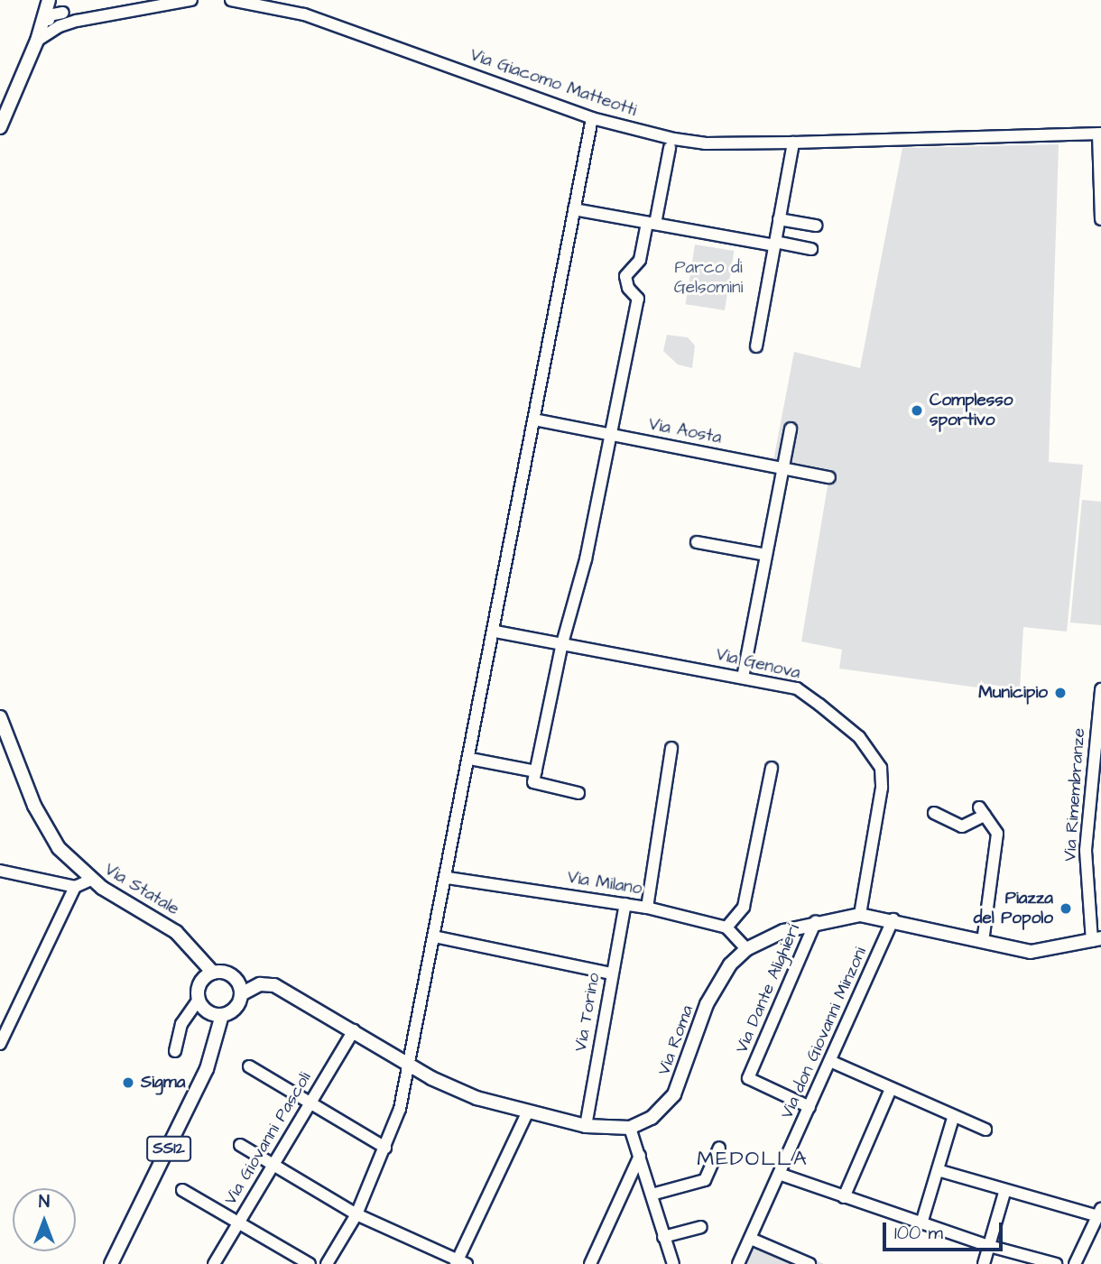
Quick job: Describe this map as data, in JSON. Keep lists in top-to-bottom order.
{
  "streets": {
    "main road": ["Via Statale", "Via Roma", "SS12"],
    "street": [
      "Via Giacomo Matteotti",
      "Via Aosta",
      "Via Genova",
      "Via Rimembranze",
      "Via Milano",
      "Via Dante Alighieri",
      "Via Torino",
      "Via don Giovanni Minzoni",
      "Via Giovanni Pascoli"
    ]
  },
  "crossings": [
    ["Via Genova", "Via Roma"],
    ["Via Rimembranze", "Via Roma"],
    ["Via Milano", "Via Torino"],
    ["Via Dante Alighieri", "Via don Giovanni Minzoni"],
    ["Via Dante Alighieri", "Via Roma"],
    ["Via don Giovanni Minzoni", "Via Roma"]
  ],
  "districts": ["MEDOLLA"],
  "parks": ["Parco di Gelsomini"],
  "places": [
    "Complesso sportivo",
    "Municipio",
    "Piazza del Popolo",
    "Sigma"
  ],
  "scale_bar": "100 m",
  "north": "top"
}
